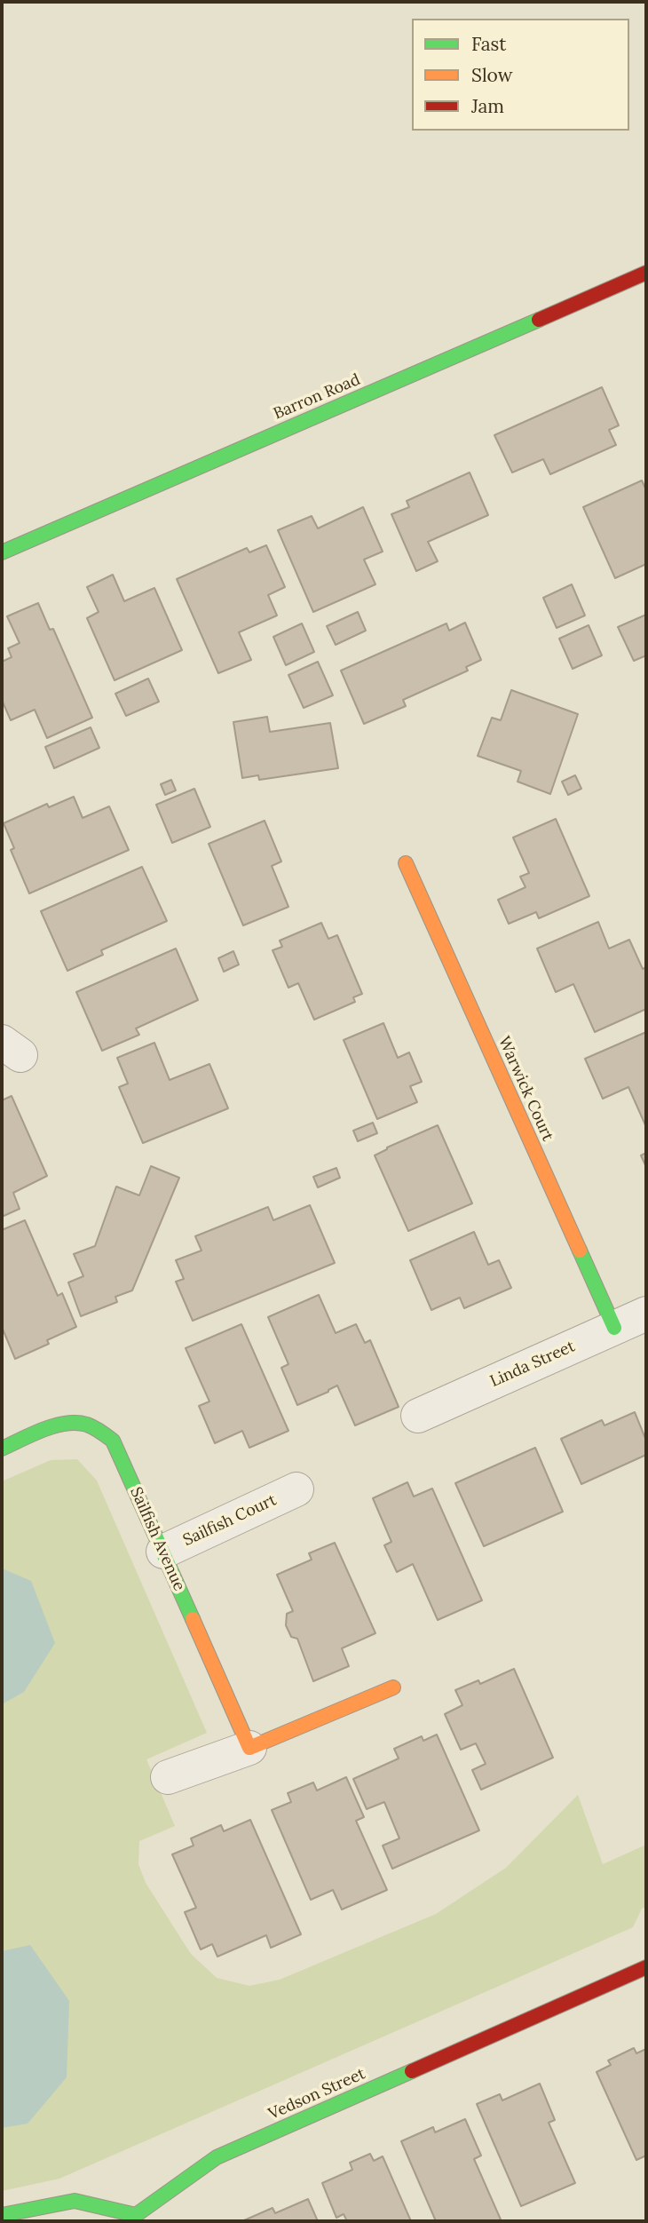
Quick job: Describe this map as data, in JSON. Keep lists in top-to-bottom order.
{
  "streets": {
    "street": [
      "Barron Road",
      "Warwick Court",
      "Linda Street",
      "Sailfish Court",
      "Sailfish Avenue",
      "Vedson Street"
    ]
  },
  "crossings": [
    ["Warwick Court", "Linda Street"],
    ["Sailfish Court", "Sailfish Avenue"]
  ],
  "legend": ["Fast", "Slow", "Jam"]
}
